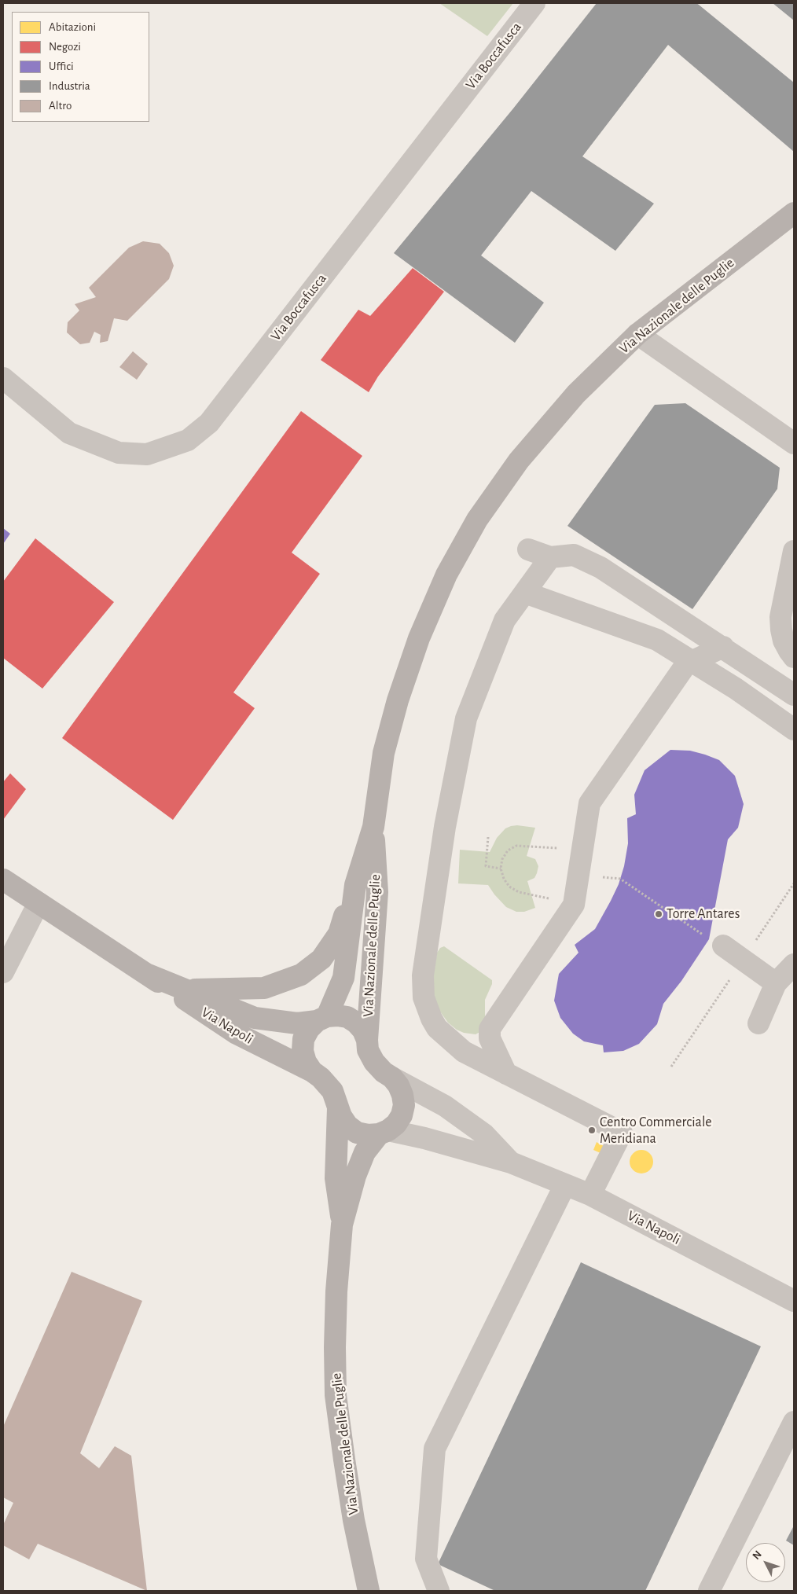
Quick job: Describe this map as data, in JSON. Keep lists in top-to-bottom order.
{
  "streets": {
    "main road": ["Via Nazionale delle Puglie", "Via Napoli"],
    "street": ["Via Boccafusca"]
  },
  "crossings": [
    ["Via Nazionale delle Puglie", "Via Napoli"]
  ],
  "places": ["Torre Antares", "Centro Commerciale Meridiana"],
  "legend": [
    "Abitazioni",
    "Negozi",
    "Uffici",
    "Industria",
    "Altro"
  ],
  "north": "top left"
}
